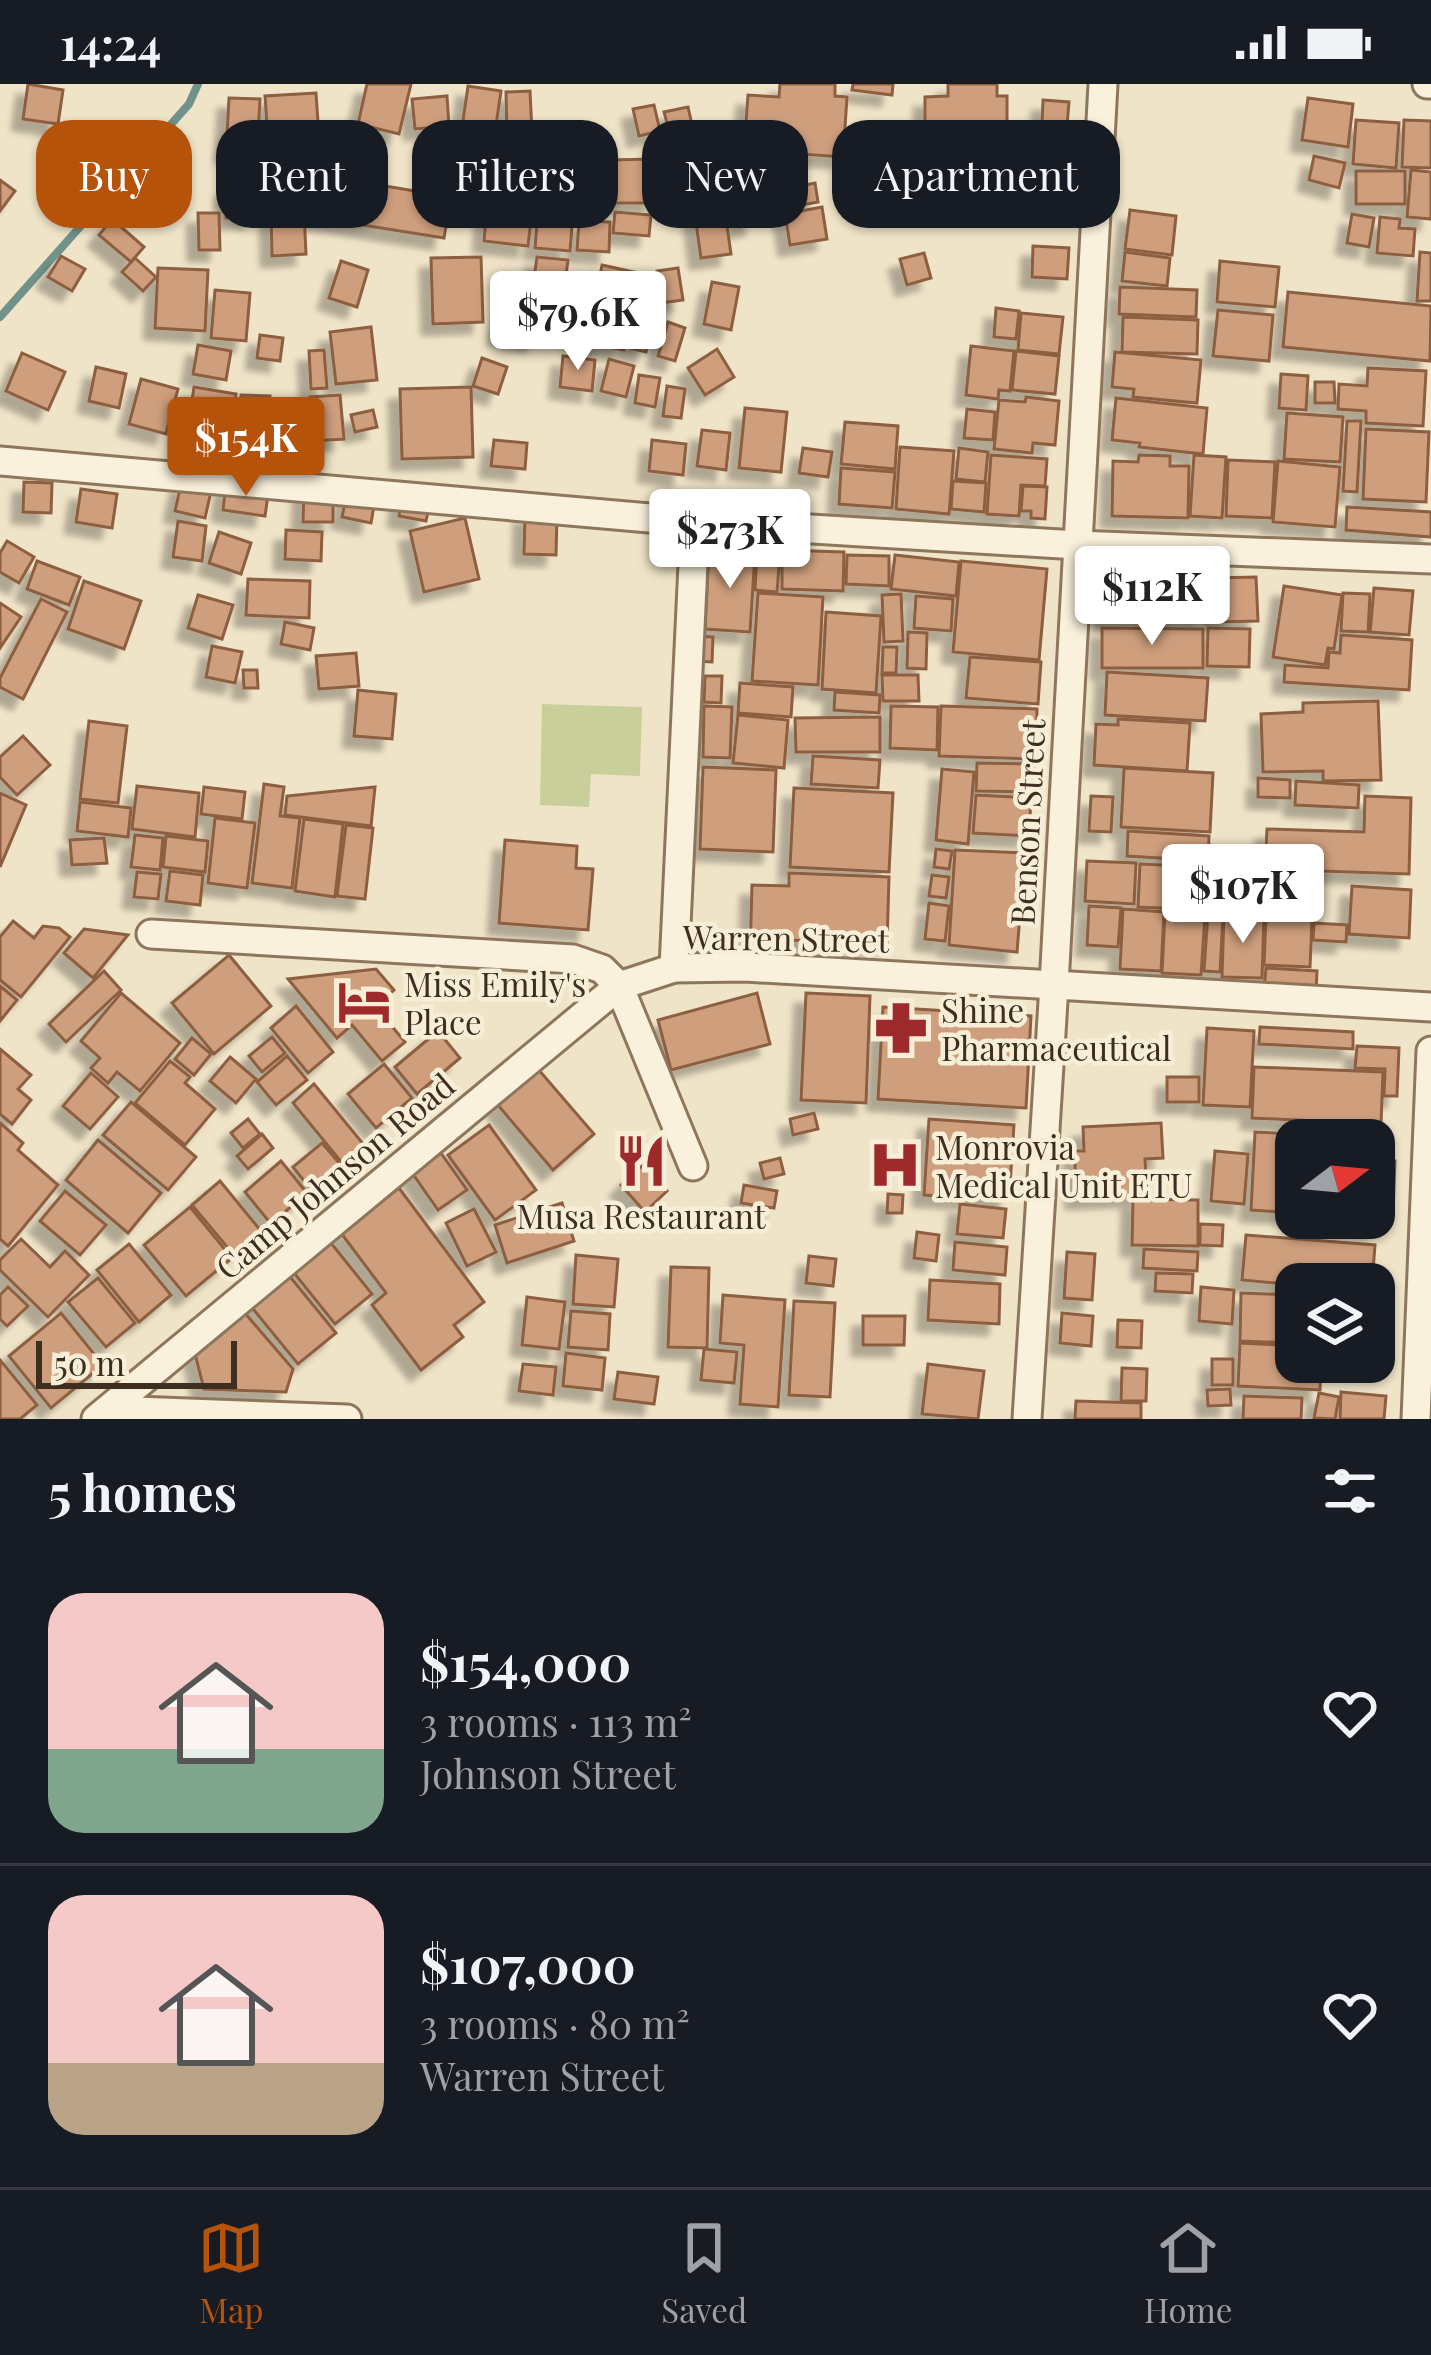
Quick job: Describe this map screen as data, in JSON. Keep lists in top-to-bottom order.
{
  "streets": {
    "street": ["Benson Street", "Warren Street", "Camp Johnson Road"]
  },
  "crossings": [
    ["Benson Street", "Warren Street"],
    ["Warren Street", "Camp Johnson Road"]
  ],
  "places": {
    "hotel": ["Miss Emily's Place"],
    "pharmacy": ["Shine Pharmaceutical"],
    "restaurant": ["Musa Restaurant"],
    "hospital": ["Monrovia Medical Unit ETU"]
  },
  "scale_bar": "50 m",
  "north": "right",
  "page": {
    "status": "14:24",
    "chip": [
      "Buy",
      "Rent",
      "Filters",
      "New",
      "Apartment"
    ],
    "price": [
      "$79.6K",
      "$154K",
      "$273K",
      "$112K",
      "$107K"
    ],
    "scale": "50 m",
    "heading": "5 homes",
    "list": [
      {
        "name": "$154,000",
        "note": "3 rooms · 113 m² · Johnson Street"
      },
      {
        "name": "$107,000",
        "note": "3 rooms · 80 m² · Warren Street"
      }
    ],
    "tabs": ["Map", "Saved", "Home"]
  }
}
